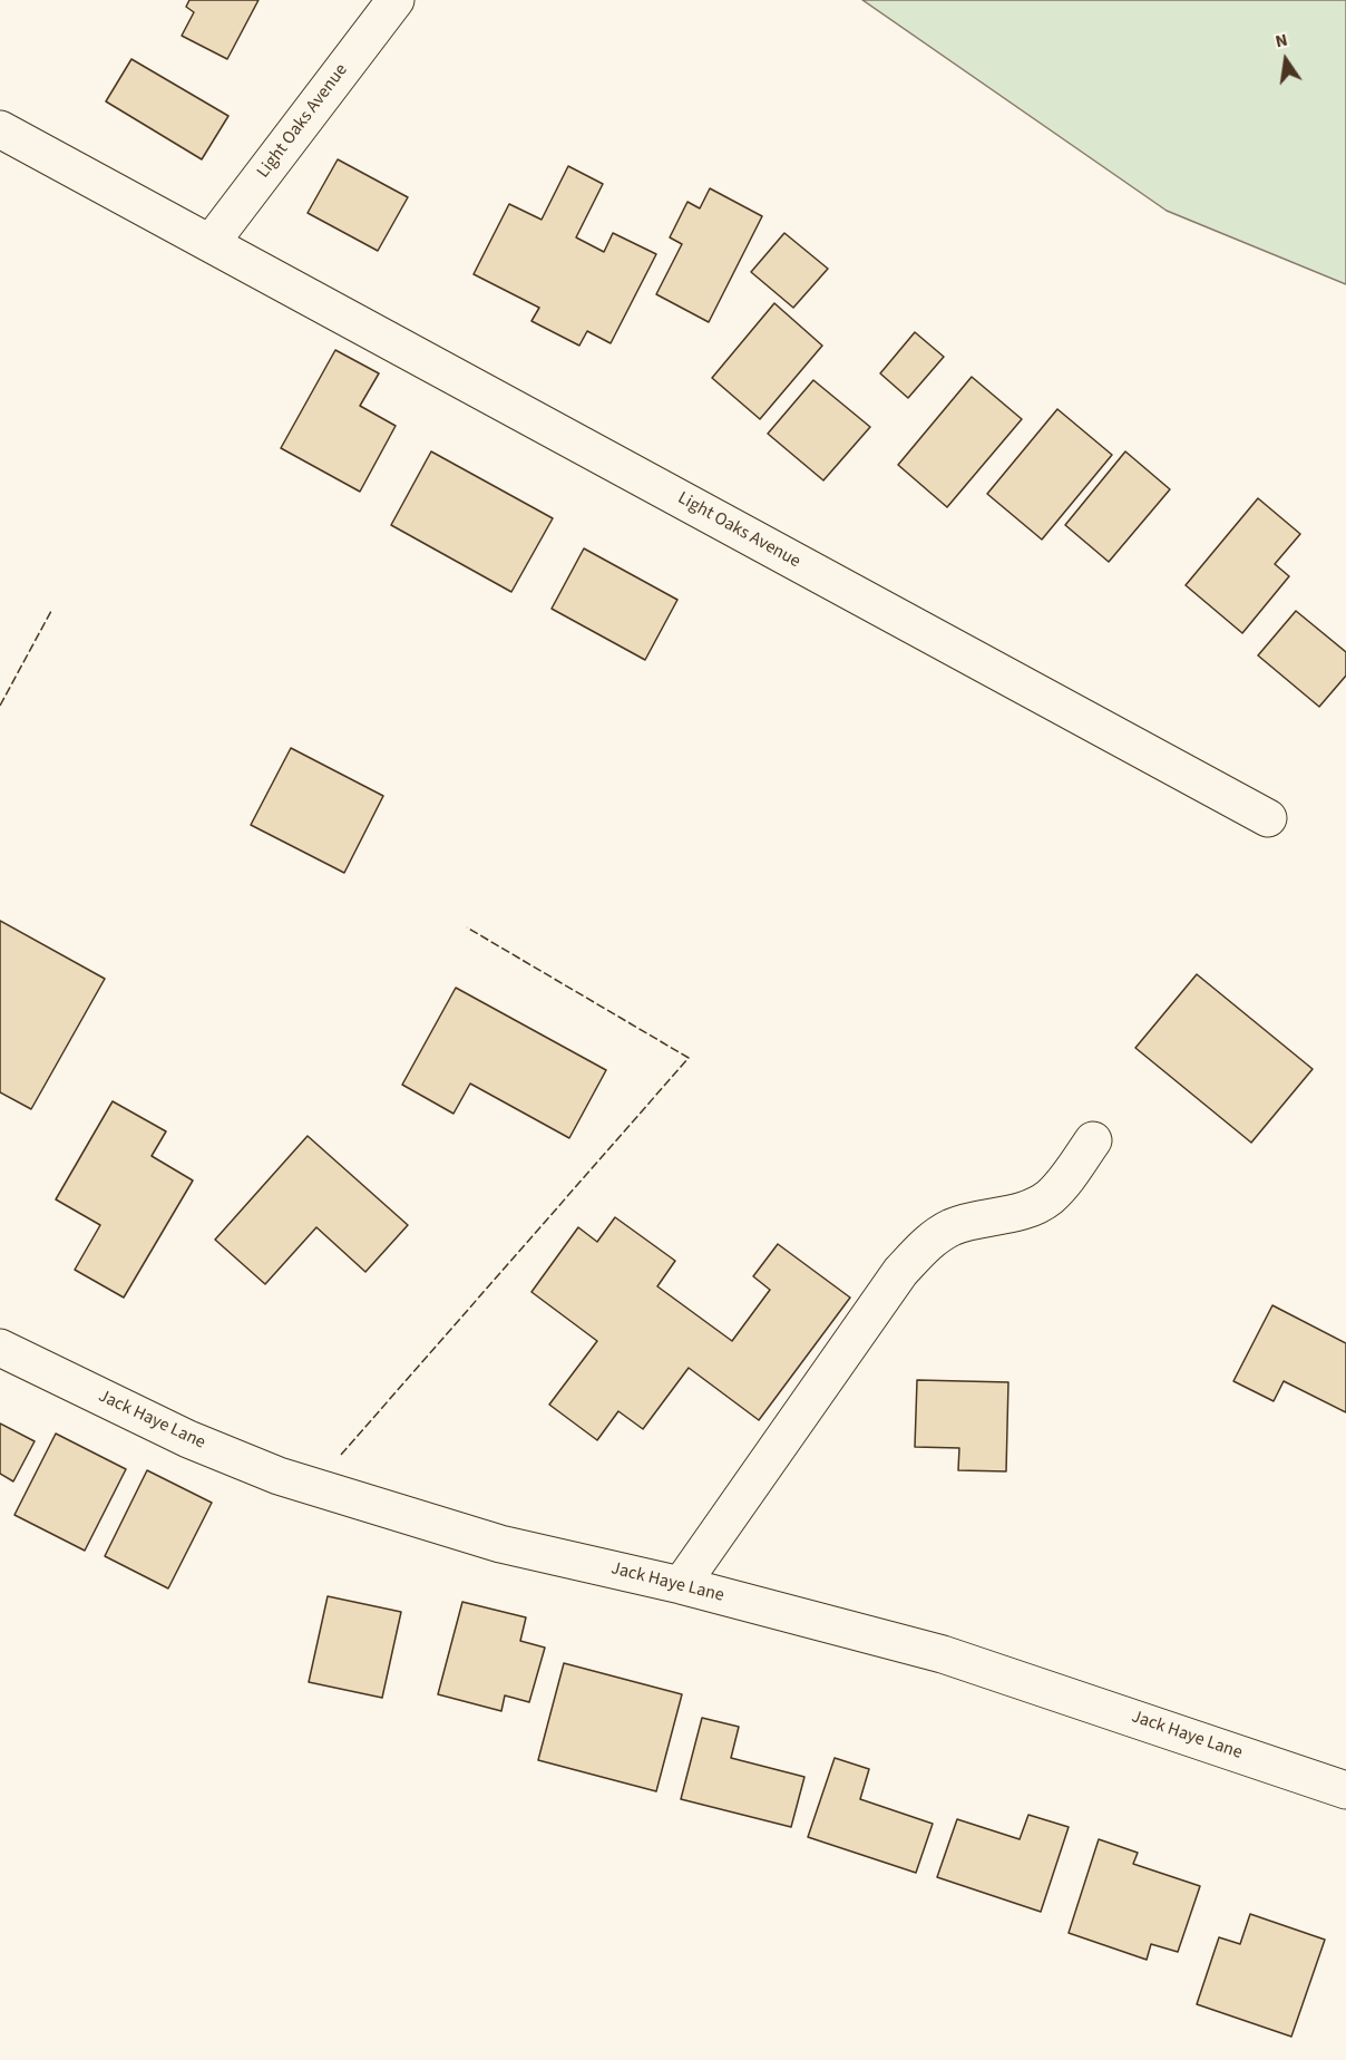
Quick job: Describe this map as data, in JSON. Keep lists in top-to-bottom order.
{
  "streets": {
    "street": ["Light Oaks Avenue", "Jack Haye Lane"]
  },
  "north": "top"
}
